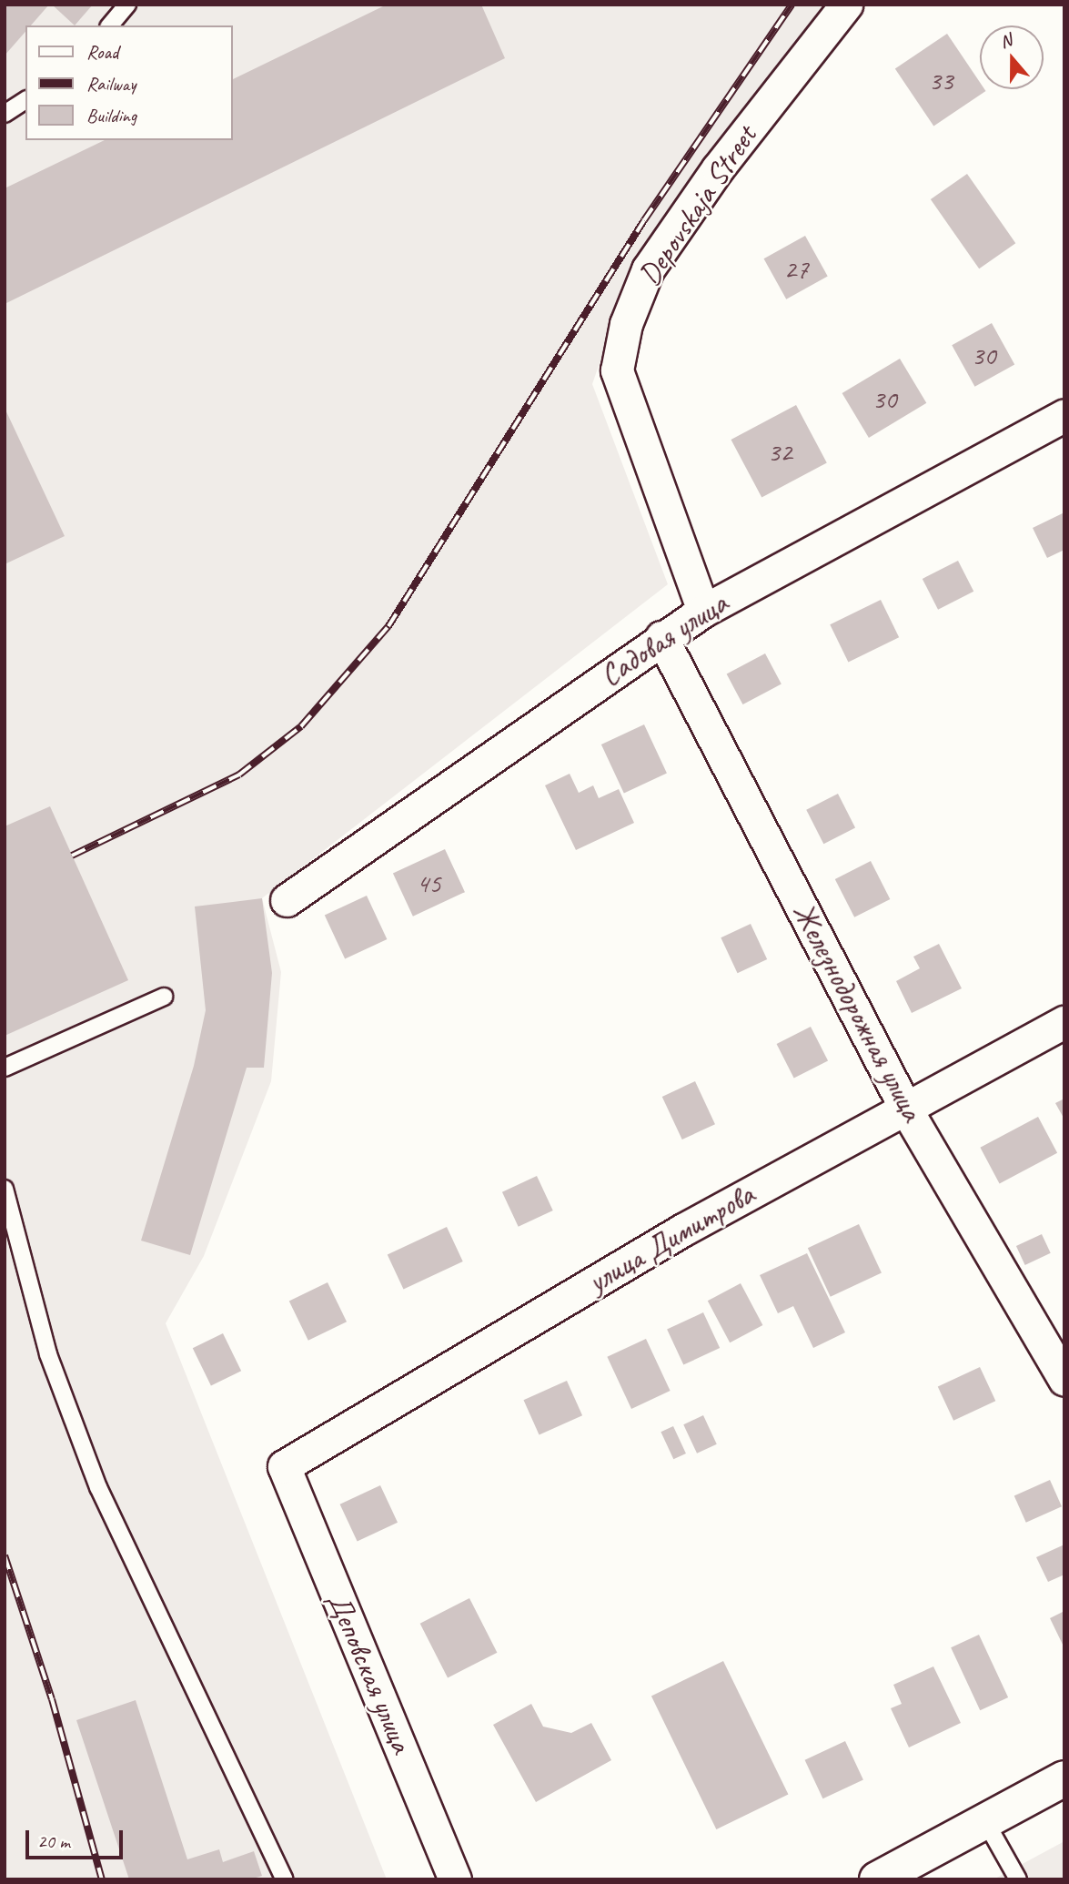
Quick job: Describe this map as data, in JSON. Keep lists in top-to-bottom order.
{
  "streets": {
    "street": [
      "Depovskaja Street",
      "Садовая улица",
      "Железнодорожная улица",
      "улица Димитрова",
      "Деповская улица"
    ]
  },
  "crossings": [
    ["Depovskaja Street", "Садовая улица"],
    ["Садовая улица", "Железнодорожная улица"],
    ["Железнодорожная улица", "улица Димитрова"],
    ["улица Димитрова", "Деповская улица"]
  ],
  "house_numbers": [
    "33",
    "27",
    "30",
    "30",
    "32",
    "45"
  ],
  "legend": ["Road", "Railway", "Building"],
  "scale_bar": "20 m",
  "north": "top"
}
